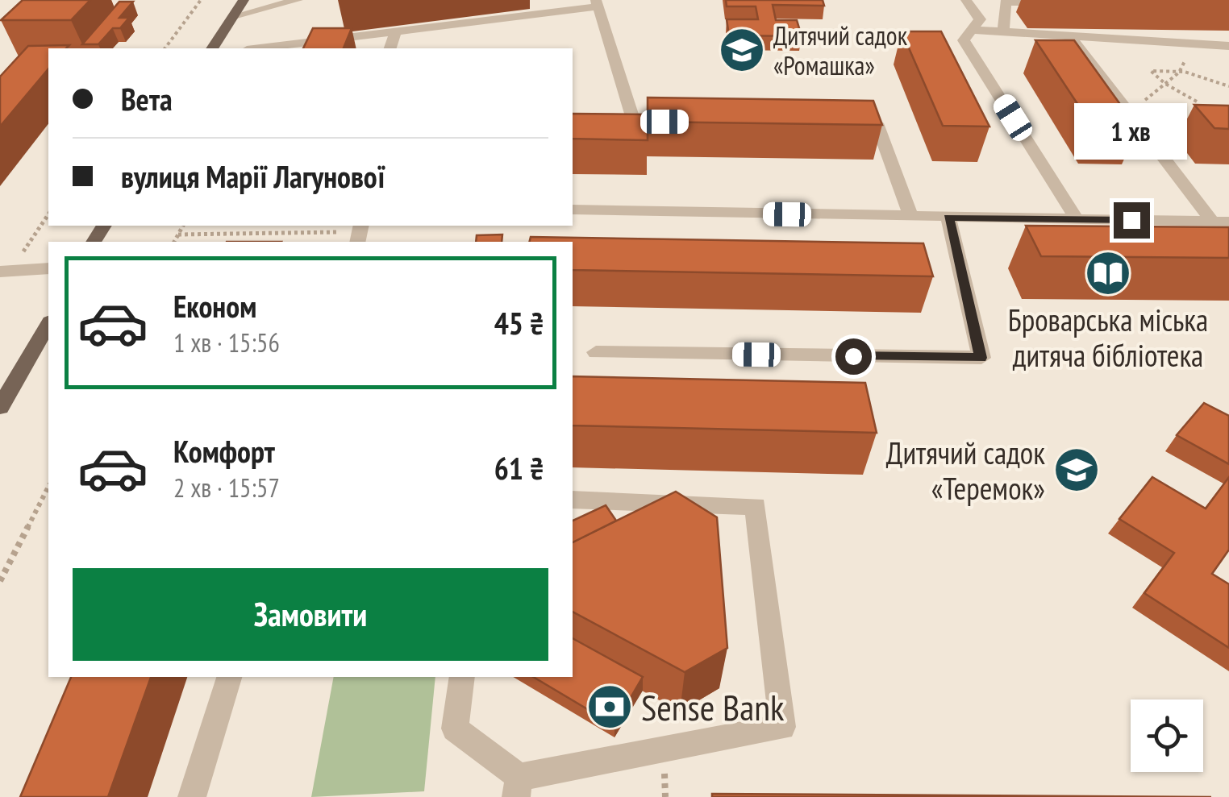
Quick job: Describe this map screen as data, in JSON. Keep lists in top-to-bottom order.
{
  "places": {
    "school or university": ["Дитячий садок «Ромашка»", "Дитячий садок «Теремок»"],
    "library": ["Броварська міська дитяча бібліотека"],
    "bank": ["Sense Bank"]
  },
  "page": {
    "banner": ["Вета", "вулиця Марії Лагунової"],
    "bubble": "1 хв",
    "list": [
      {
        "name": "Економ",
        "note": "1 хв · 15:56",
        "value": "45 ₴"
      },
      {
        "name": "Комфорт",
        "note": "2 хв · 15:57",
        "value": "61 ₴"
      }
    ],
    "buttons": "Замовити"
  }
}
